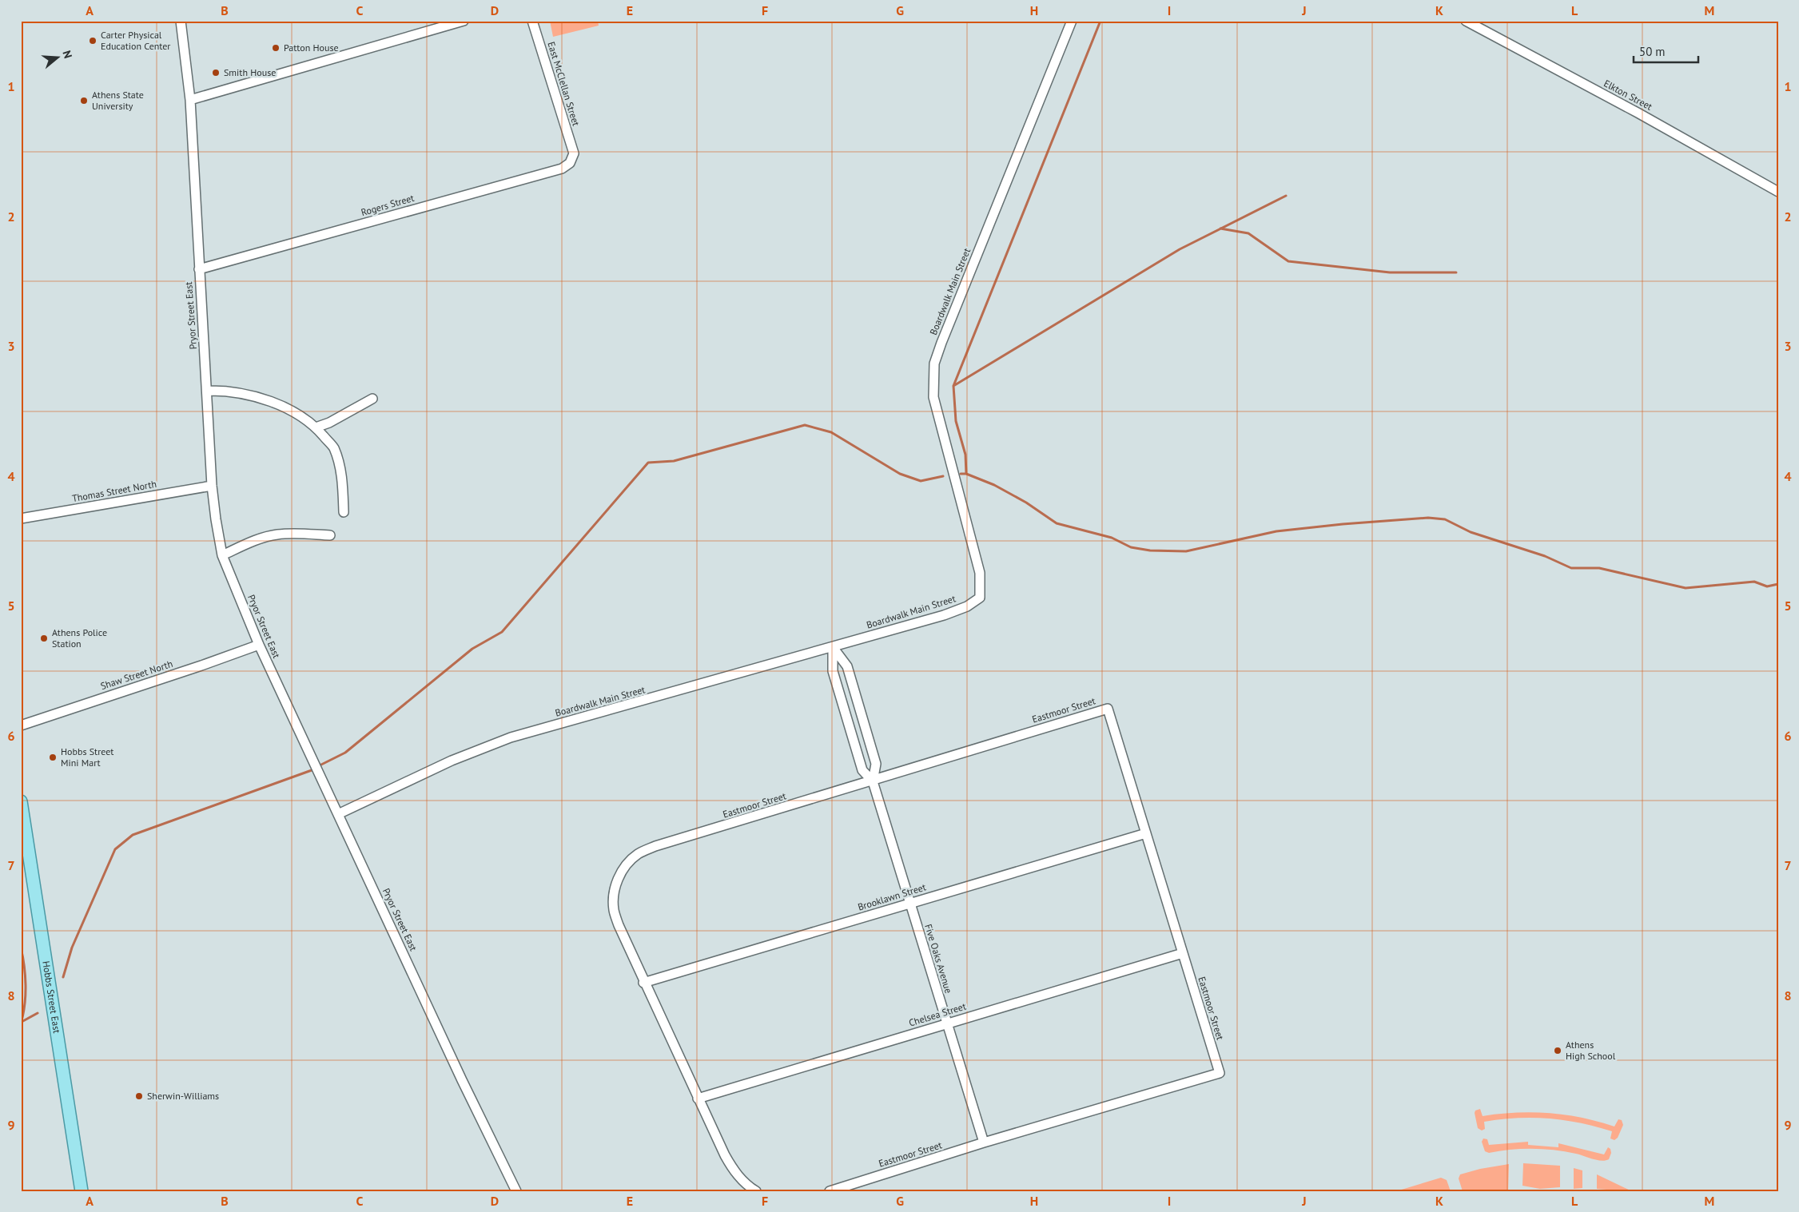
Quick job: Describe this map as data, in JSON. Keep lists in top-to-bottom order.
{
  "streets": {
    "main road": ["Hobbs Street East"],
    "street": [
      "East McClellan Street",
      "Elkton Street",
      "Rogers Street",
      "Boardwalk Main Street",
      "Pryor Street East",
      "Thomas Street North",
      "Shaw Street North",
      "Eastmoor Street",
      "Brooklawn Street",
      "Five Oaks Avenue",
      "Chelsea Street"
    ]
  },
  "crossings": [
    ["East McClellan Street", "Rogers Street"],
    ["Rogers Street", "Pryor Street East"],
    ["Boardwalk Main Street", "Pryor Street East"],
    ["Boardwalk Main Street", "Five Oaks Avenue"],
    ["Pryor Street East", "Thomas Street North"],
    ["Pryor Street East", "Shaw Street North"],
    ["Eastmoor Street", "Brooklawn Street"],
    ["Eastmoor Street", "Five Oaks Avenue"],
    ["Eastmoor Street", "Chelsea Street"],
    ["Brooklawn Street", "Five Oaks Avenue"],
    ["Five Oaks Avenue", "Chelsea Street"]
  ],
  "places": [
    "Carter Physical Education Center",
    "Patton House",
    "Smith House",
    "Athens State University",
    "Athens Police Station",
    "Hobbs Street Mini Mart",
    "Athens High School",
    "Sherwin-Williams"
  ],
  "scale_bar": "50 m",
  "north": "right",
  "grid": {
    "columns": [
      "A",
      "B",
      "C",
      "D",
      "E",
      "F",
      "G",
      "H",
      "I",
      "J",
      "K",
      "L",
      "M"
    ],
    "rows": [
      "1",
      "2",
      "3",
      "4",
      "5",
      "6",
      "7",
      "8",
      "9"
    ]
  }
}
